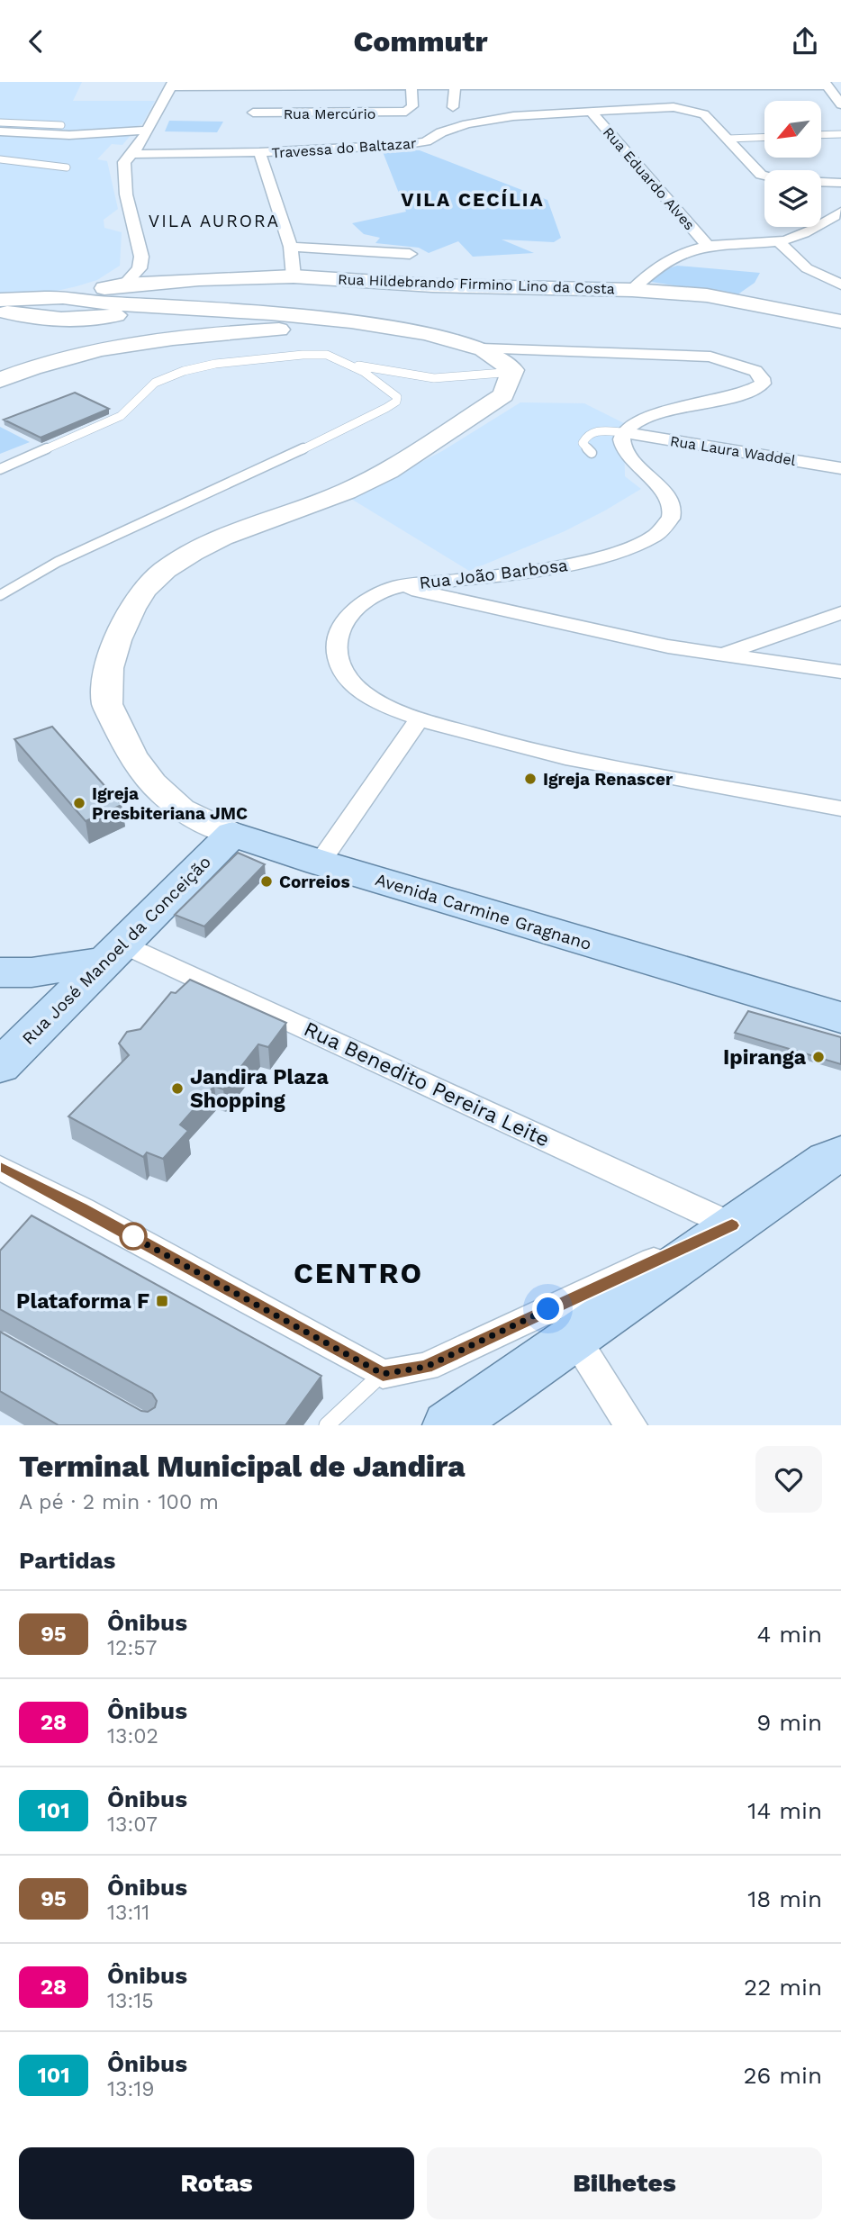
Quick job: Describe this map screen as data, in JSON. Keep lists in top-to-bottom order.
{
  "streets": {
    "main road": ["Avenida Carmine Gragnano", "Rua José Manoel da Conceição"],
    "street": [
      "Rua Mercúrio",
      "Travessa do Baltazar",
      "Rua Eduardo Alves",
      "Rua Hildebrando Firmino Lino da Costa",
      "Rua Laura Waddel",
      "Rua João Barbosa",
      "Rua Benedito Pereira Leite"
    ]
  },
  "crossings": [
    ["Travessa do Baltazar", "Rua Eduardo Alves"],
    ["Rua Laura Waddel", "Rua João Barbosa"],
    ["Avenida Carmine Gragnano", "Rua José Manoel da Conceição"],
    ["Rua José Manoel da Conceição", "Rua Benedito Pereira Leite"]
  ],
  "districts": ["VILA CECÍLIA", "VILA AURORA", "CENTRO"],
  "places": {
    "other": [
      "Igreja Renascer",
      "Igreja Presbiteriana JMC",
      "Correios",
      "Ipiranga",
      "Jandira Plaza Shopping"
    ],
    "transit": ["Plataforma F"]
  },
  "lines": ["bus line 95"],
  "north": "bottom left",
  "page": {
    "header": "Commutr",
    "heading": [
      ["Terminal Municipal de Jandira", "A pé · 2 min · 100 m"],
      "Partidas"
    ],
    "list": [
      {
        "mark": "95",
        "name": "Ônibus",
        "note": "12:57",
        "value": "4 min"
      },
      {
        "mark": "28",
        "name": "Ônibus",
        "note": "13:02",
        "value": "9 min"
      },
      {
        "mark": "101",
        "name": "Ônibus",
        "note": "13:07",
        "value": "14 min"
      },
      {
        "mark": "95",
        "name": "Ônibus",
        "note": "13:11",
        "value": "18 min"
      },
      {
        "mark": "28",
        "name": "Ônibus",
        "note": "13:15",
        "value": "22 min"
      },
      {
        "mark": "101",
        "name": "Ônibus",
        "note": "13:19",
        "value": "26 min"
      }
    ],
    "buttons": ["Rotas", "Bilhetes"]
  }
}
